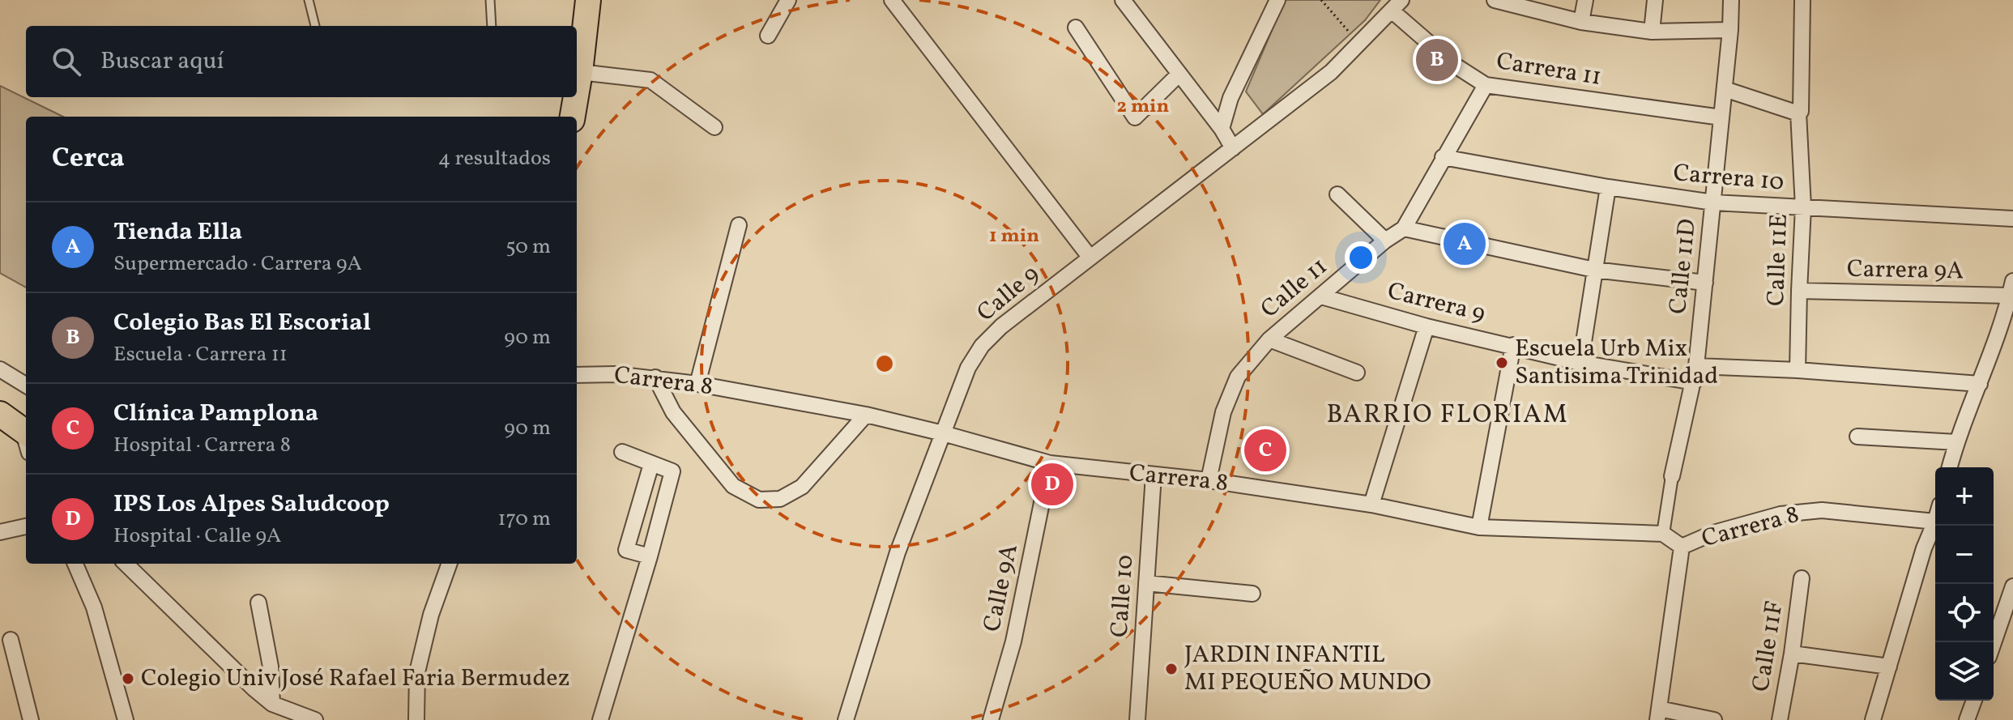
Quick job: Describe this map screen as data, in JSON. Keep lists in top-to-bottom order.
{
  "streets": {
    "street": [
      "Carrera 11",
      "Carrera 10",
      "Calle 11E",
      "Calle 11D",
      "Carrera 9A",
      "Calle 11",
      "Calle 9",
      "Carrera 9",
      "Carrera 8",
      "Calle 9A",
      "Calle 10",
      "Calle 11F"
    ]
  },
  "crossings": [
    ["Carrera 11", "Calle 11D"],
    ["Carrera 11", "Calle 11"],
    ["Carrera 11", "Calle 9"],
    ["Carrera 10", "Calle 11E"],
    ["Carrera 10", "Calle 11D"],
    ["Carrera 10", "Calle 11"],
    ["Calle 11E", "Carrera 9A"],
    ["Calle 11D", "Carrera 9"],
    ["Calle 11D", "Carrera 8"],
    ["Calle 11", "Carrera 9"],
    ["Calle 11", "Carrera 8"],
    ["Calle 9", "Carrera 8"],
    ["Carrera 8", "Calle 9A"],
    ["Carrera 8", "Calle 10"]
  ],
  "districts": ["BARRIO FLORIAM"],
  "places": ["Escuela Urb Mix Santisima Trinidad", "JARDIN INFANTIL MI PEQUEÑO MUNDO", "Colegio Univ José Rafael Faria Bermudez"],
  "page": {
    "search": "Buscar aquí",
    "pins": [
      "B",
      "A",
      "C",
      "D"
    ],
    "heading": ["Cerca", "4 resultados"],
    "list": [
      {
        "mark": "A",
        "name": "Tienda Ella",
        "note": "Supermercado · Carrera 9A",
        "value": "50 m"
      },
      {
        "mark": "B",
        "name": "Colegio Bas El Escorial",
        "note": "Escuela · Carrera 11",
        "value": "90 m"
      },
      {
        "mark": "C",
        "name": "Clínica Pamplona",
        "note": "Hospital · Carrera 8",
        "value": "90 m"
      },
      {
        "mark": "D",
        "name": "IPS Los Alpes Saludcoop",
        "note": "Hospital · Calle 9A",
        "value": "170 m"
      }
    ],
    "map_buttons": ["+", "−"]
  },
  "rings": ["2 min", "1 min"]
}
